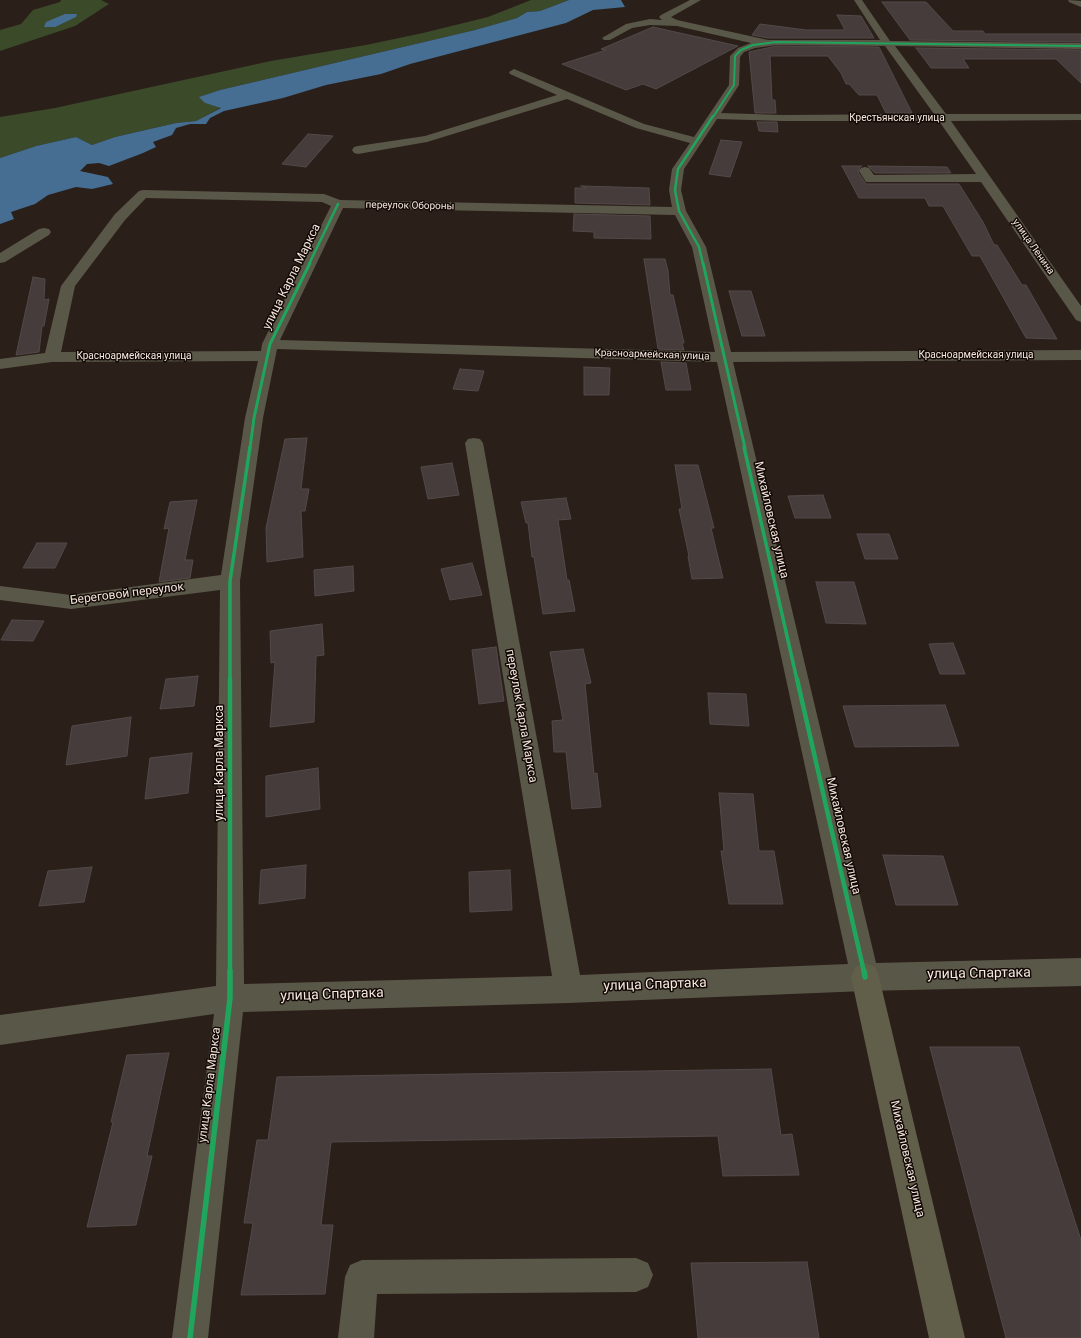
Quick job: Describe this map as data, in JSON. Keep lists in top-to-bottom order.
{
  "streets": {
    "main road": ["Михайловская улица"],
    "street": [
      "Крестьянская улица",
      "переулок Обороны",
      "улица Ленина",
      "улица Карла Маркса",
      "Красноармейская улица",
      "Береговой переулок",
      "переулок Карла Маркса",
      "улица Спартака"
    ]
  },
  "crossings": [
    ["Крестьянская улица", "улица Ленина"],
    ["Крестьянская улица", "Михайловская улица"],
    ["переулок Обороны", "улица Карла Маркса"],
    ["переулок Обороны", "Красноармейская улица"],
    ["переулок Обороны", "Михайловская улица"],
    ["улица Карла Маркса", "Красноармейская улица"],
    ["улица Карла Маркса", "Береговой переулок"],
    ["улица Карла Маркса", "улица Спартака"],
    ["Красноармейская улица", "Михайловская улица"],
    ["Михайловская улица", "улица Спартака"],
    ["переулок Карла Маркса", "улица Спартака"]
  ]
}
